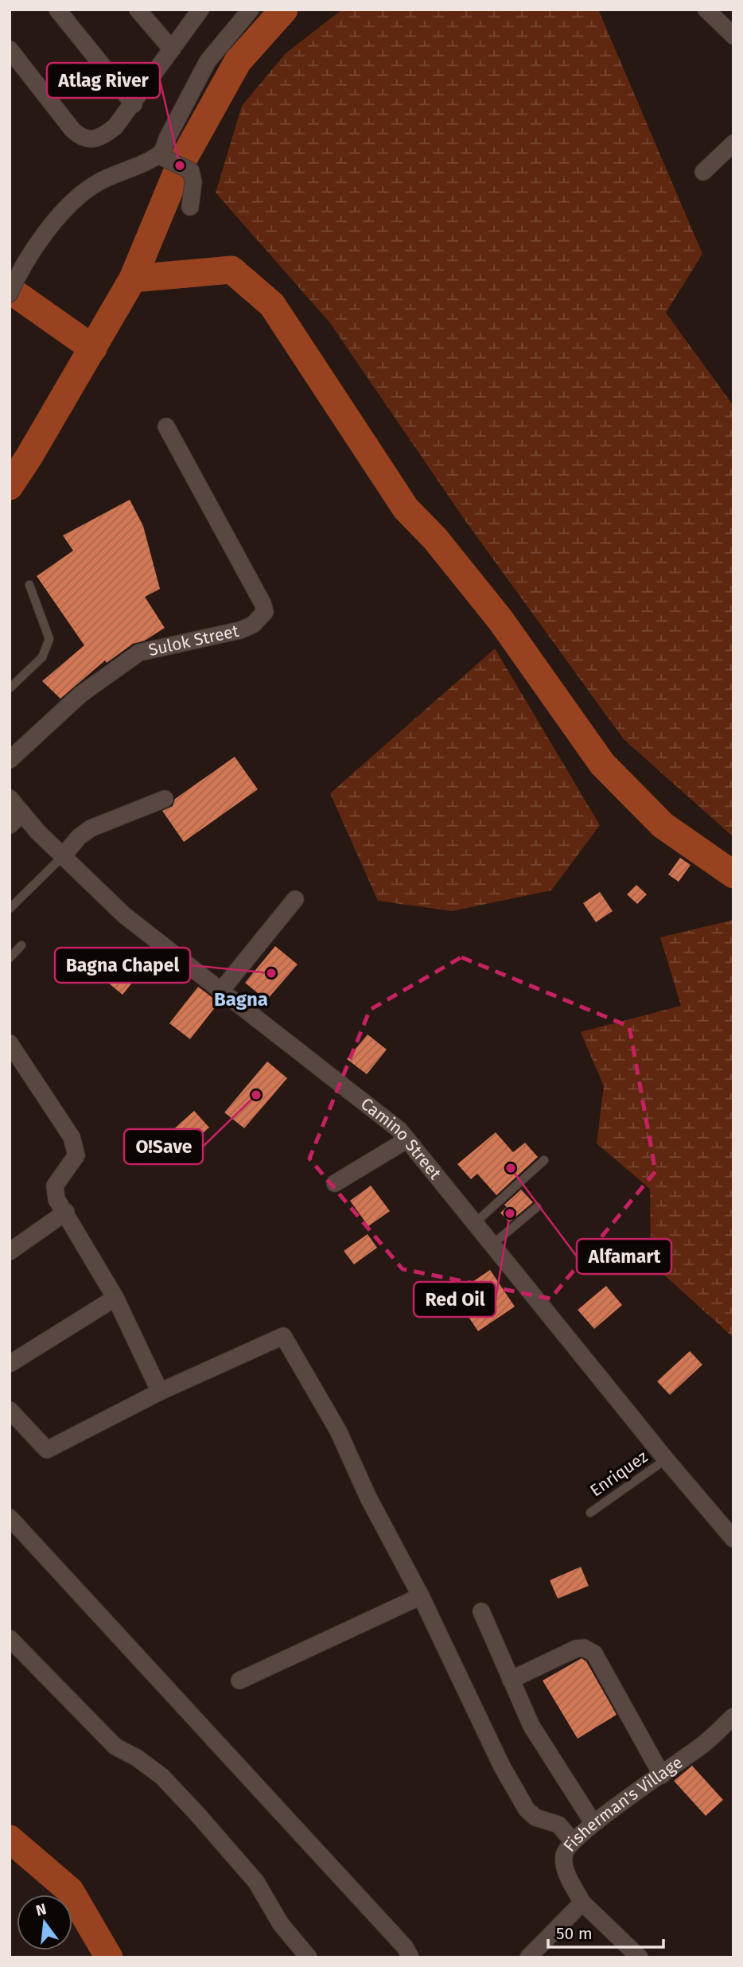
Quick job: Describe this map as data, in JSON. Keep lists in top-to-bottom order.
{
  "streets": {
    "street": ["Sulok Street", "Camino Street", "Fisherman's Village"],
    "lane": ["Enriquez"]
  },
  "crossings": [
    ["Camino Street", "Enriquez"]
  ],
  "districts": ["Bagna"],
  "places": [
    "Atlag River",
    "Bagna Chapel",
    "O!Save",
    "Alfamart",
    "Red Oil"
  ],
  "scale_bar": "50 m",
  "north": "top"
}
